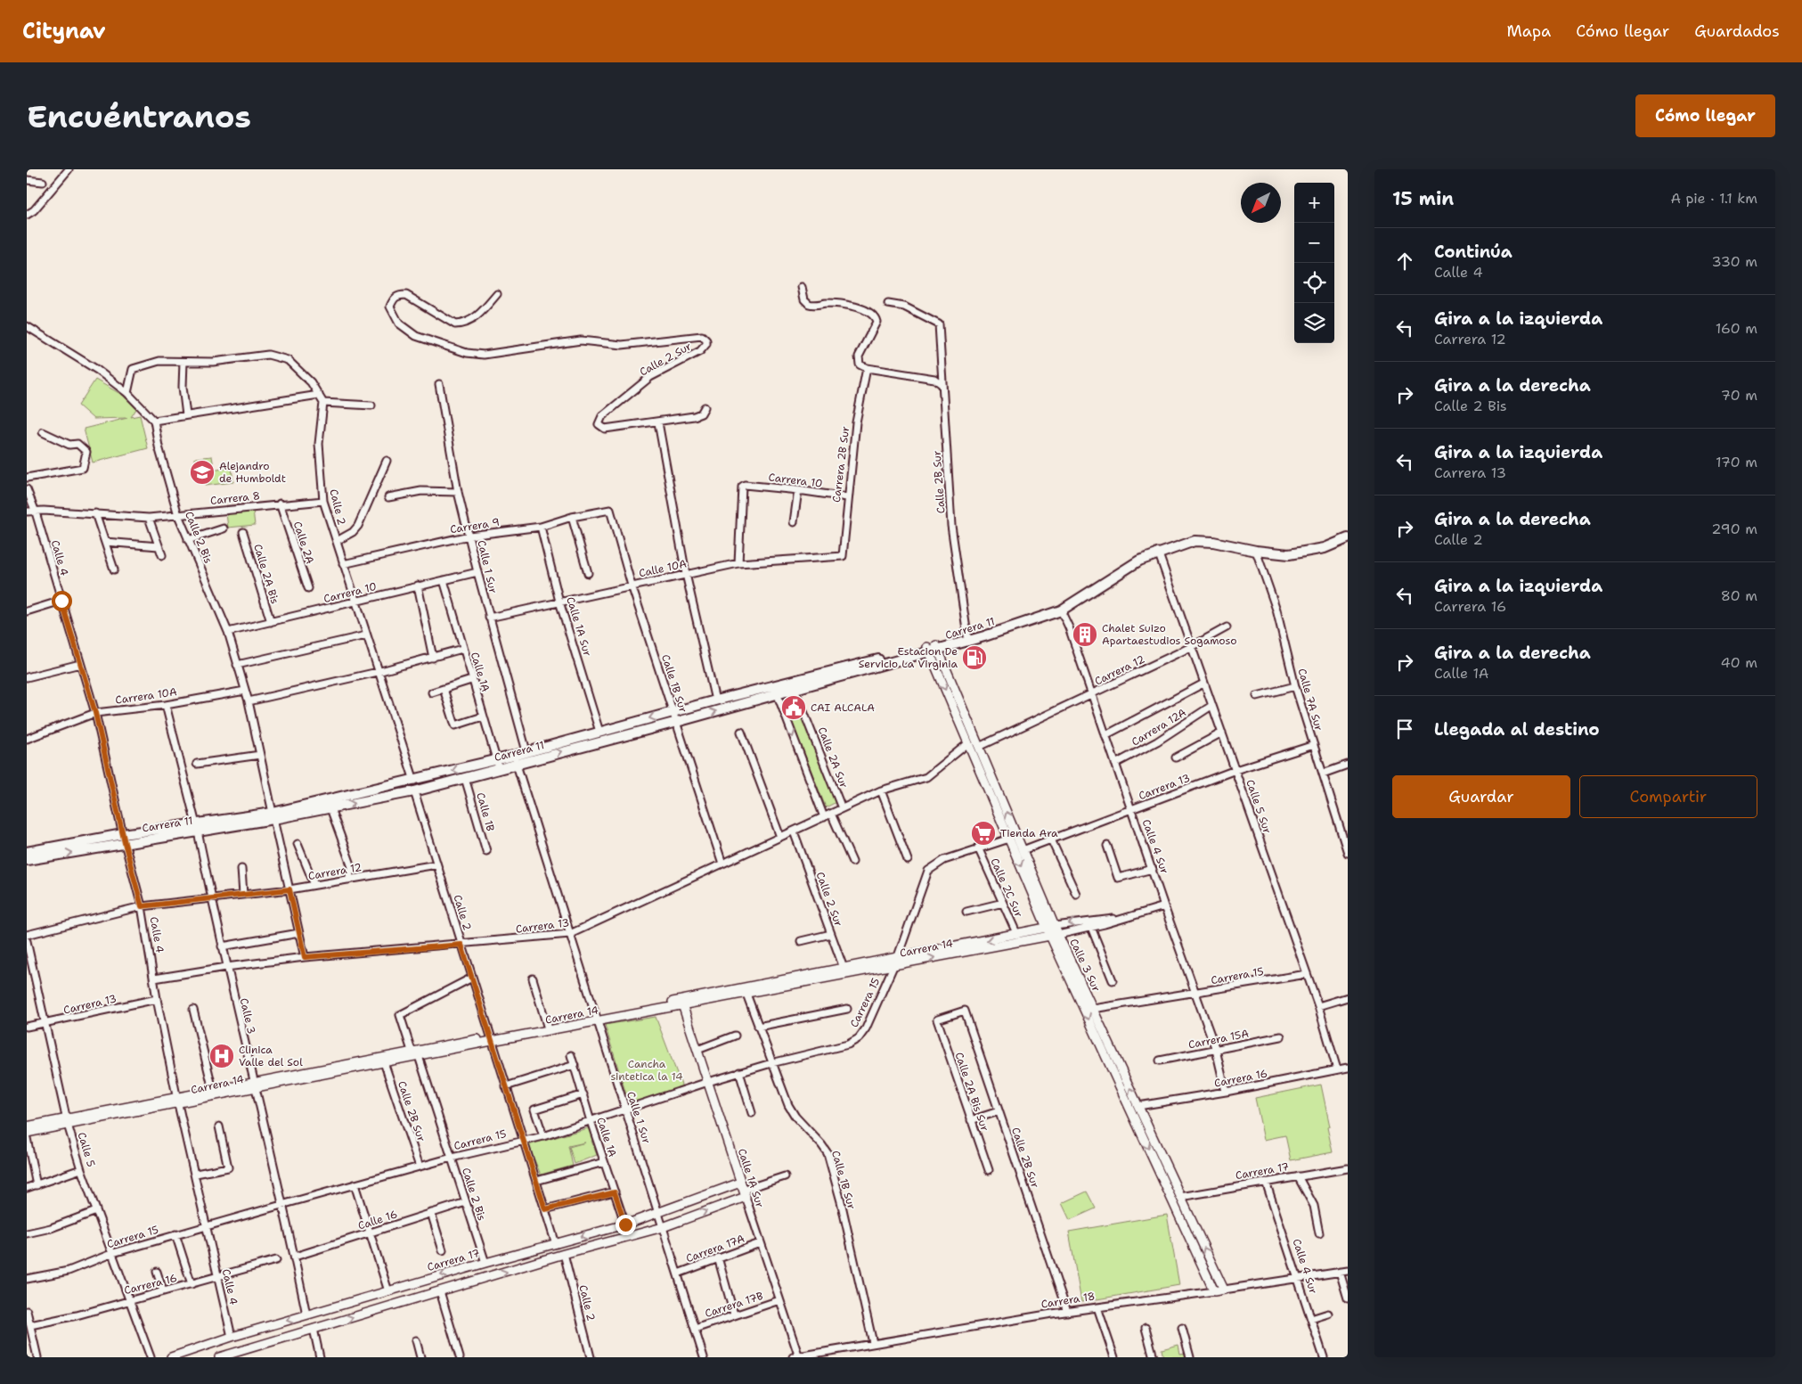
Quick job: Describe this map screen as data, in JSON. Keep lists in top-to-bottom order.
{
  "streets": {
    "main road": ["Carrera 11"],
    "street": [
      "Calle 2 Sur",
      "Carrera 2B Sur",
      "Carrera 10",
      "Calle 2B Sur",
      "Carrera 8",
      "Calle 2",
      "Carrera 9",
      "Calle 2 Bis",
      "Calle 2A",
      "Calle 4",
      "Calle 1 Sur",
      "Calle 10A",
      "Calle 2A Bis",
      "Calle 1A Sur",
      "Carrera 12",
      "Calle 1A",
      "Calle 1B Sur",
      "Carrera 10A",
      "Calle 7A Sur",
      "Carrera 12A",
      "Calle 2A Sur",
      "Carrera 13",
      "Calle 5 Sur",
      "Calle 1B",
      "Calle 4 Sur",
      "Calle 2C Sur",
      "Carrera 14",
      "Calle 3 Sur",
      "Carrera 15",
      "Calle 3",
      "Carrera 15A",
      "Carrera 16",
      "Calle 2A Bis Sur",
      "Calle 5",
      "Carrera 17",
      "Calle 16",
      "Carrera 17A",
      "Carrera 18",
      "Carrera 17B"
    ]
  },
  "crossings": [
    ["Calle 2 Sur", "Carrera 13"],
    ["Calle 2 Sur", "Carrera 14"],
    ["Carrera 2B Sur", "Carrera 10"],
    ["Carrera 2B Sur", "Calle 10A"],
    ["Carrera 10", "Calle 2"],
    ["Carrera 10", "Calle 2 Bis"],
    ["Carrera 10", "Calle 1 Sur"],
    ["Carrera 10", "Calle 10A"],
    ["Carrera 10", "Calle 2A Bis"],
    ["Carrera 10", "Calle 1A"],
    ["Calle 2B Sur", "Carrera 11"],
    ["Calle 2B Sur", "Carrera 14"],
    ["Calle 2B Sur", "Carrera 15"],
    ["Calle 2B Sur", "Calle 2A Bis Sur"],
    ["Calle 2B Sur", "Carrera 18"],
    ["Carrera 8", "Calle 2"],
    ["Carrera 8", "Calle 2 Bis"],
    ["Carrera 8", "Calle 2A"],
    ["Carrera 8", "Calle 4"],
    ["Calle 2", "Carrera 9"],
    ["Calle 2", "Carrera 11"],
    ["Calle 2", "Carrera 12"],
    ["Calle 2", "Carrera 13"],
    ["Calle 2", "Carrera 14"],
    ["Calle 2", "Carrera 15"],
    ["Calle 2", "Carrera 17"],
    ["Carrera 9", "Calle 1 Sur"],
    ["Carrera 9", "Calle 1A Sur"],
    ["Carrera 9", "Calle 1B Sur"],
    ["Calle 2 Bis", "Carrera 11"],
    ["Calle 2 Bis", "Carrera 12"],
    ["Calle 2 Bis", "Carrera 10A"],
    ["Calle 2 Bis", "Carrera 13"],
    ["Calle 2 Bis", "Carrera 14"],
    ["Calle 2 Bis", "Carrera 15"],
    ["Calle 2 Bis", "Carrera 17"],
    ["Calle 2 Bis", "Calle 16"],
    ["Calle 4", "Carrera 11"],
    ["Calle 4", "Carrera 12"],
    ["Calle 4", "Carrera 10A"],
    ["Calle 4", "Carrera 13"],
    ["Calle 4", "Carrera 14"],
    ["Calle 4", "Carrera 15"],
    ["Calle 4", "Carrera 16"],
    ["Calle 4", "Carrera 17"],
    ["Calle 1 Sur", "Calle 10A"],
    ["Calle 1 Sur", "Carrera 11"],
    ["Calle 1 Sur", "Carrera 13"],
    ["Calle 1 Sur", "Carrera 14"],
    ["Calle 1 Sur", "Carrera 15"],
    ["Calle 1 Sur", "Carrera 17"],
    ["Calle 1 Sur", "Carrera 17A"],
    ["Calle 1 Sur", "Carrera 17B"],
    ["Calle 10A", "Calle 1A Sur"],
    ["Calle 10A", "Calle 1B Sur"],
    ["Calle 1A Sur", "Carrera 11"],
    ["Calle 1A Sur", "Carrera 14"],
    ["Calle 1A Sur", "Carrera 15"],
    ["Calle 1A Sur", "Carrera 17"],
    ["Calle 1A Sur", "Carrera 17A"],
    ["Calle 1A Sur", "Carrera 18"],
    ["Calle 1A Sur", "Carrera 17B"],
    ["Carrera 11", "Calle 1A"],
    ["Carrera 11", "Calle 1B Sur"],
    ["Carrera 11", "Calle 7A Sur"],
    ["Carrera 11", "Calle 2A Sur"],
    ["Carrera 11", "Calle 5 Sur"],
    ["Carrera 11", "Calle 1B"],
    ["Carrera 11", "Calle 4 Sur"],
    ["Carrera 11", "Calle 3 Sur"],
    ["Carrera 11", "Calle 3"],
    ["Carrera 12", "Calle 5 Sur"],
    ["Carrera 12", "Calle 4 Sur"],
    ["Carrera 12", "Calle 3"],
    ["Calle 1A", "Carrera 15"],
    ["Calle 1A", "Carrera 17"],
    ["Calle 1B Sur", "Carrera 13"],
    ["Calle 1B Sur", "Carrera 14"],
    ["Calle 1B Sur", "Carrera 15"],
    ["Calle 1B Sur", "Carrera 18"],
    ["Carrera 10A", "Calle 3"],
    ["Calle 7A Sur", "Carrera 13"],
    ["Carrera 12A", "Calle 5 Sur"],
    ["Carrera 12A", "Calle 4 Sur"],
    ["Calle 2A Sur", "Carrera 13"],
    ["Carrera 13", "Calle 5 Sur"],
    ["Carrera 13", "Calle 4 Sur"],
    ["Carrera 13", "Calle 3 Sur"],
    ["Carrera 13", "Calle 3"],
    ["Carrera 13", "Calle 5"],
    ["Calle 5 Sur", "Carrera 15"],
    ["Calle 5 Sur", "Carrera 16"],
    ["Calle 4 Sur", "Carrera 14"],
    ["Calle 4 Sur", "Carrera 15"],
    ["Calle 4 Sur", "Carrera 15A"],
    ["Calle 4 Sur", "Carrera 16"],
    ["Calle 4 Sur", "Carrera 17"],
    ["Calle 4 Sur", "Carrera 18"],
    ["Calle 2C Sur", "Carrera 14"],
    ["Calle 2C Sur", "Carrera 15"],
    ["Carrera 14", "Calle 3 Sur"],
    ["Carrera 14", "Carrera 15"],
    ["Carrera 14", "Calle 3"],
    ["Carrera 14", "Calle 5"],
    ["Calle 3 Sur", "Carrera 15"],
    ["Calle 3 Sur", "Carrera 16"],
    ["Calle 3 Sur", "Carrera 17"],
    ["Calle 3 Sur", "Carrera 18"],
    ["Carrera 15", "Calle 3"],
    ["Carrera 15", "Calle 5"],
    ["Calle 3", "Carrera 17"],
    ["Calle 3", "Calle 16"],
    ["Carrera 16", "Calle 5"]
  ],
  "parks": ["Cancha sintetica la 14"],
  "places": {
    "school or university": ["Alejandro de Humboldt"],
    "building": ["Chalet Suizo Apartaestudios Sogamoso"],
    "fuel station": ["Estacion De Servicio La Virginia"],
    "public building": ["CAI ALCALA"],
    "supermarket": ["Tienda Ara"],
    "hospital": ["Clinica Valle del Sol"]
  },
  "north": "bottom left",
  "page": {
    "header": "Citynav",
    "nav": ["Mapa", "Cómo llegar", "Guardados"],
    "buttons": [
      "Cómo llegar",
      ["Guardar", "Compartir"]
    ],
    "title": "Encuéntranos",
    "heading": ["15 min", "A pie · 1.1 km"],
    "map_buttons": ["+", "−"],
    "list": [
      ["Continúa", "Calle 4", "330 m"],
      ["Gira a la izquierda", "Carrera 12", "160 m"],
      ["Gira a la derecha", "Calle 2 Bis", "70 m"],
      ["Gira a la izquierda", "Carrera 13", "170 m"],
      ["Gira a la derecha", "Calle 2", "290 m"],
      ["Gira a la izquierda", "Carrera 16", "80 m"],
      ["Gira a la derecha", "Calle 1A", "40 m"],
      "Llegada al destino"
    ]
  }
}
